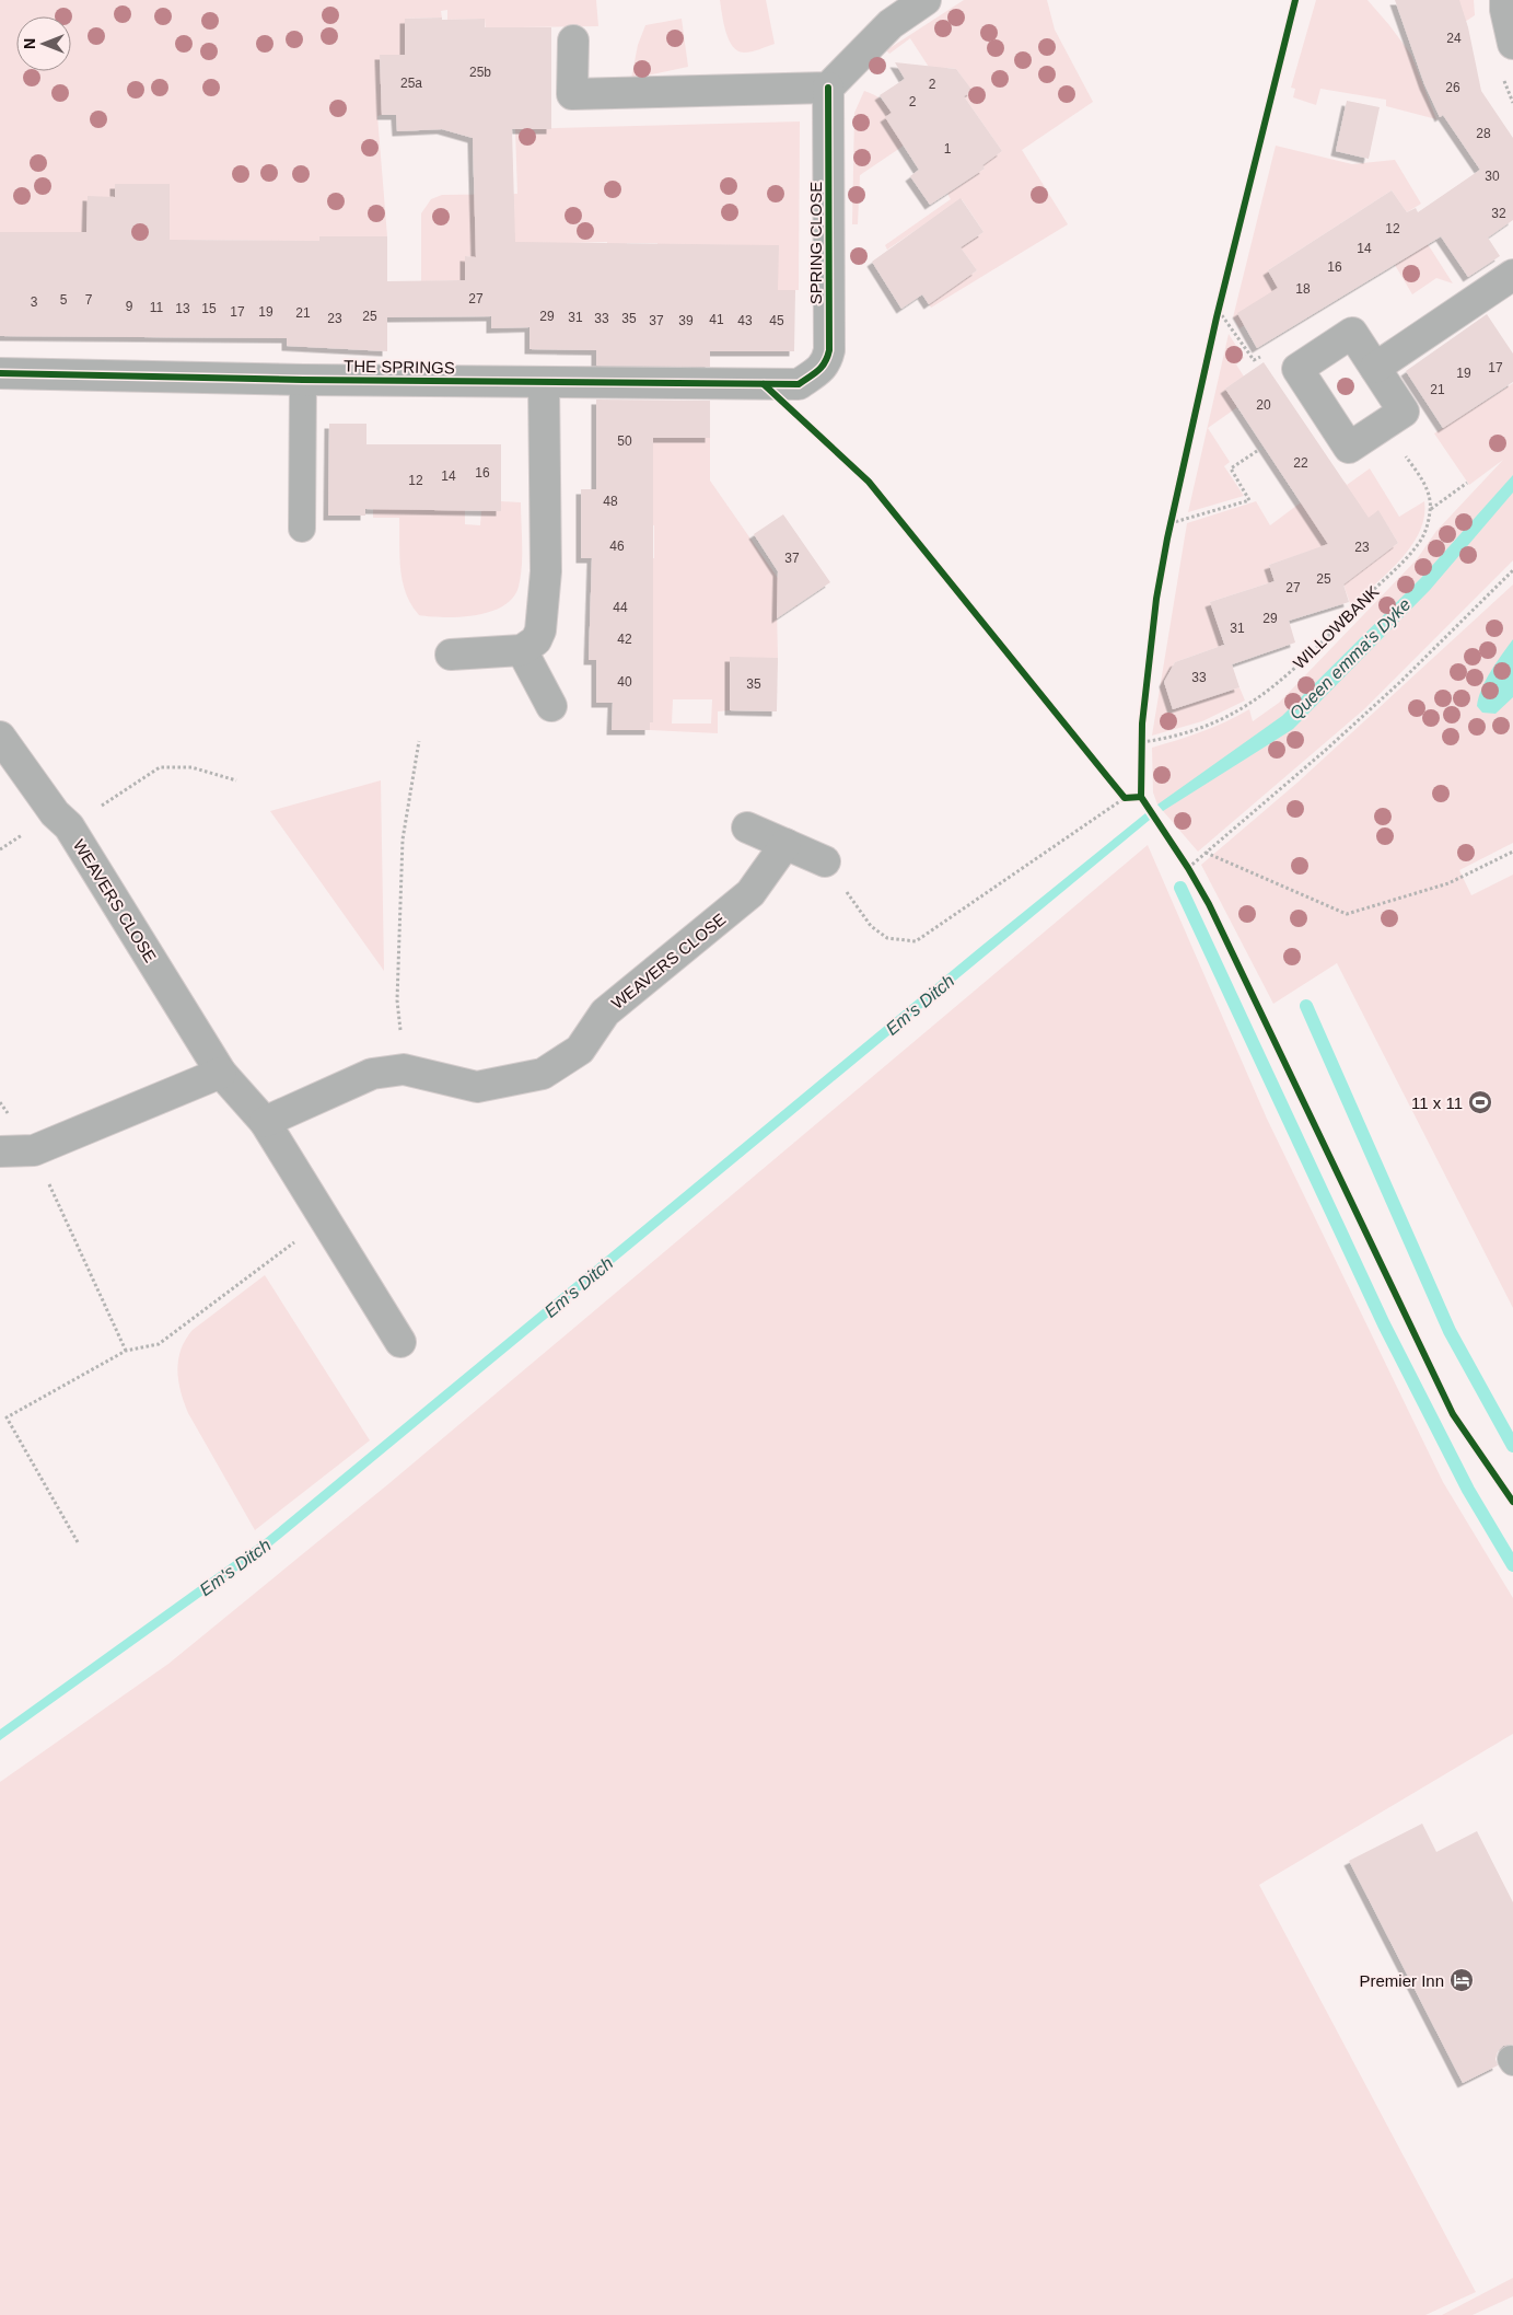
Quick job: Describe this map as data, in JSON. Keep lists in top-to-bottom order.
{
  "streets": {
    "street": ["SPRING CLOSE", "THE SPRINGS", "WEAVERS CLOSE"],
    "path": ["WILLOWBANK"]
  },
  "crossings": [
    ["SPRING CLOSE", "THE SPRINGS"]
  ],
  "water": ["Queen emma's Dyke", "Em's Ditch"],
  "places": {
    "sports": ["11 x 11"],
    "hotel": ["Premier Inn"]
  },
  "house_numbers": [
    "24",
    "25b",
    "25a",
    "2",
    "26",
    "2",
    "28",
    "1",
    "30",
    "32",
    "12",
    "14",
    "16",
    "18",
    "27",
    "5",
    "7",
    "3",
    "9",
    "11",
    "13",
    "15",
    "17",
    "19",
    "21",
    "25",
    "29",
    "31",
    "23",
    "33",
    "35",
    "41",
    "37",
    "39",
    "43",
    "45",
    "17",
    "19",
    "21",
    "20",
    "50",
    "22",
    "16",
    "14",
    "12",
    "48",
    "46",
    "23",
    "37",
    "25",
    "27",
    "44",
    "29",
    "31",
    "42",
    "33",
    "40",
    "35"
  ],
  "north": "left"
}
